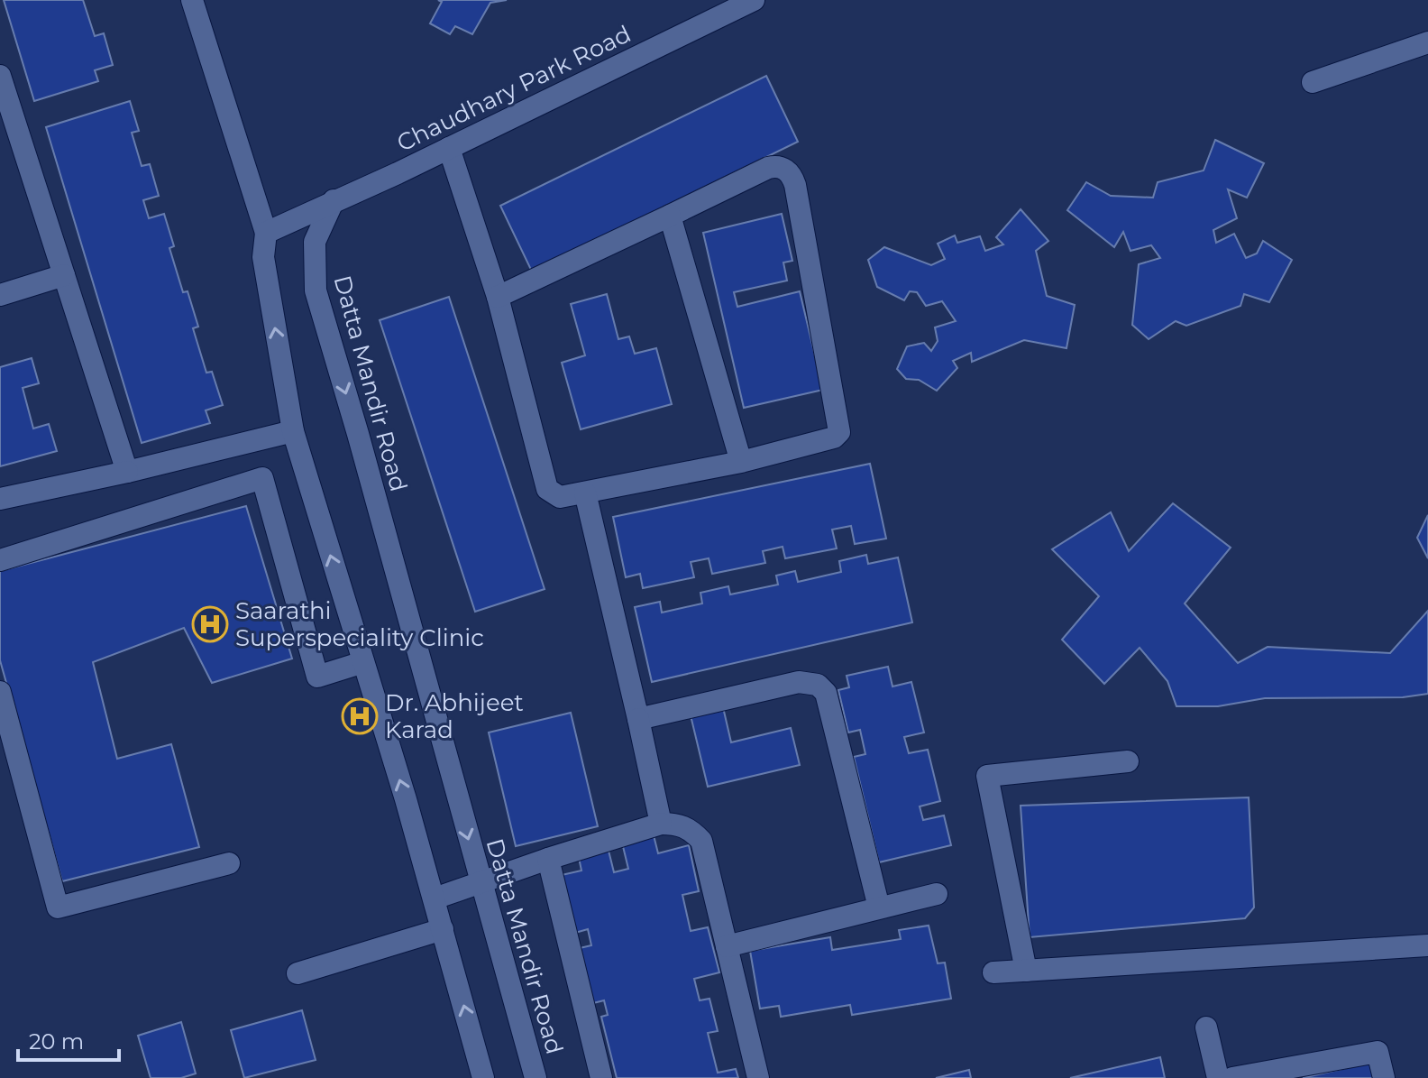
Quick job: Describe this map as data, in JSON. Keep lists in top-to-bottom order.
{
  "streets": {
    "street": ["Chaudhary Park Road", "Datta Mandir Road"]
  },
  "crossings": [
    ["Chaudhary Park Road", "Datta Mandir Road"]
  ],
  "places": {
    "hospital": ["Saarathi Superspeciality Clinic", "Dr. Abhijeet Karad"]
  },
  "scale_bar": "20 m"
}
